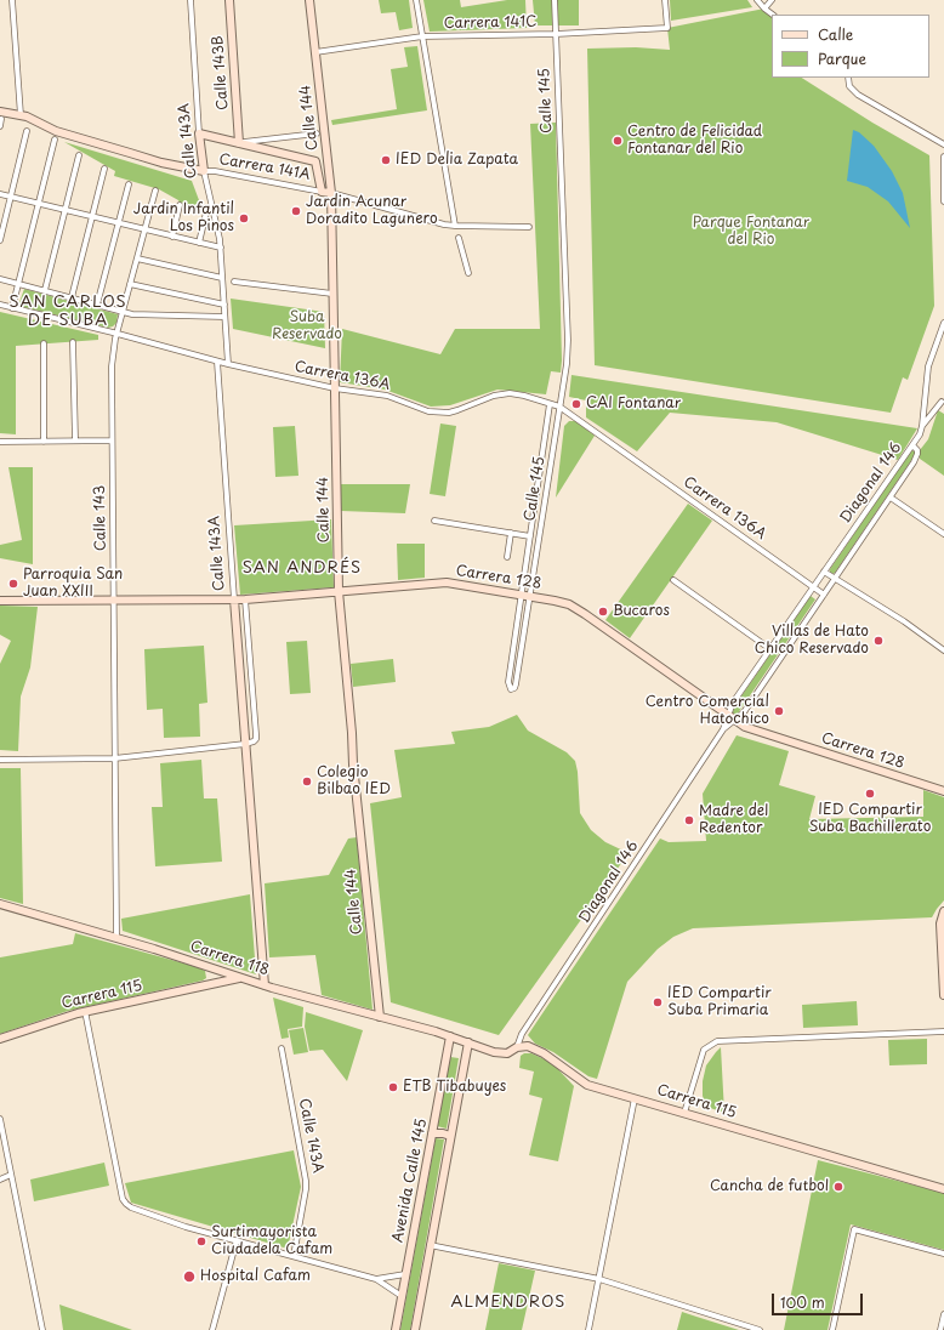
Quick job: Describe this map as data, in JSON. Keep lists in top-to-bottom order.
{
  "streets": {
    "street": [
      "Carrera 141C",
      "Calle 143B",
      "Calle 145",
      "Calle 144",
      "Calle 143A",
      "Carrera 141A",
      "Carrera 136A",
      "Diagonal 146",
      "Calle 143",
      "Carrera 128",
      "Carrera 118",
      "Carrera 115",
      "Avenida Calle 145"
    ]
  },
  "crossings": [
    ["Carrera 141C", "Calle 145"],
    ["Carrera 141C", "Calle 144"],
    ["Calle 145", "Carrera 136A"],
    ["Calle 145", "Carrera 128"],
    ["Calle 144", "Carrera 141A"],
    ["Calle 144", "Carrera 136A"],
    ["Calle 144", "Carrera 128"],
    ["Calle 144", "Carrera 118"],
    ["Calle 143A", "Carrera 141A"],
    ["Calle 143A", "Carrera 136A"],
    ["Calle 143A", "Carrera 128"],
    ["Calle 143A", "Carrera 118"],
    ["Carrera 136A", "Diagonal 146"],
    ["Carrera 136A", "Calle 143"],
    ["Diagonal 146", "Carrera 128"],
    ["Diagonal 146", "Carrera 115"],
    ["Calle 143", "Carrera 128"],
    ["Calle 143", "Carrera 118"],
    ["Carrera 118", "Carrera 115"],
    ["Carrera 118", "Avenida Calle 145"],
    ["Carrera 115", "Avenida Calle 145"]
  ],
  "districts": ["SAN CARLOS DE SUBA", "SAN ANDRÉS", "ALMENDROS"],
  "parks": ["Parque Fontanar del Rio", "Suba Reservado"],
  "places": [
    "Centro de Felicidad Fontanar del Rio",
    "IED Delia Zapata",
    "Jardin Acunar Doradito Lagunero",
    "Jardin Infantil Los Pinos",
    "CAI Fontanar",
    "Parroquia San Juan XXIII",
    "Bucaros",
    "Villas de Hato Chico Reservado",
    "Centro Comercial Hatochico",
    "Colegio Bilbao IED",
    "IED Compartir Suba Bachillerato",
    "Madre del Redentor",
    "IED Compartir Suba Primaria",
    "ETB Tibabuyes",
    "Cancha de futbol",
    "Surtimayorista Ciudadela Cafam",
    "Hospital Cafam"
  ],
  "legend": ["Calle", "Parque"],
  "scale_bar": "100 m"
}
